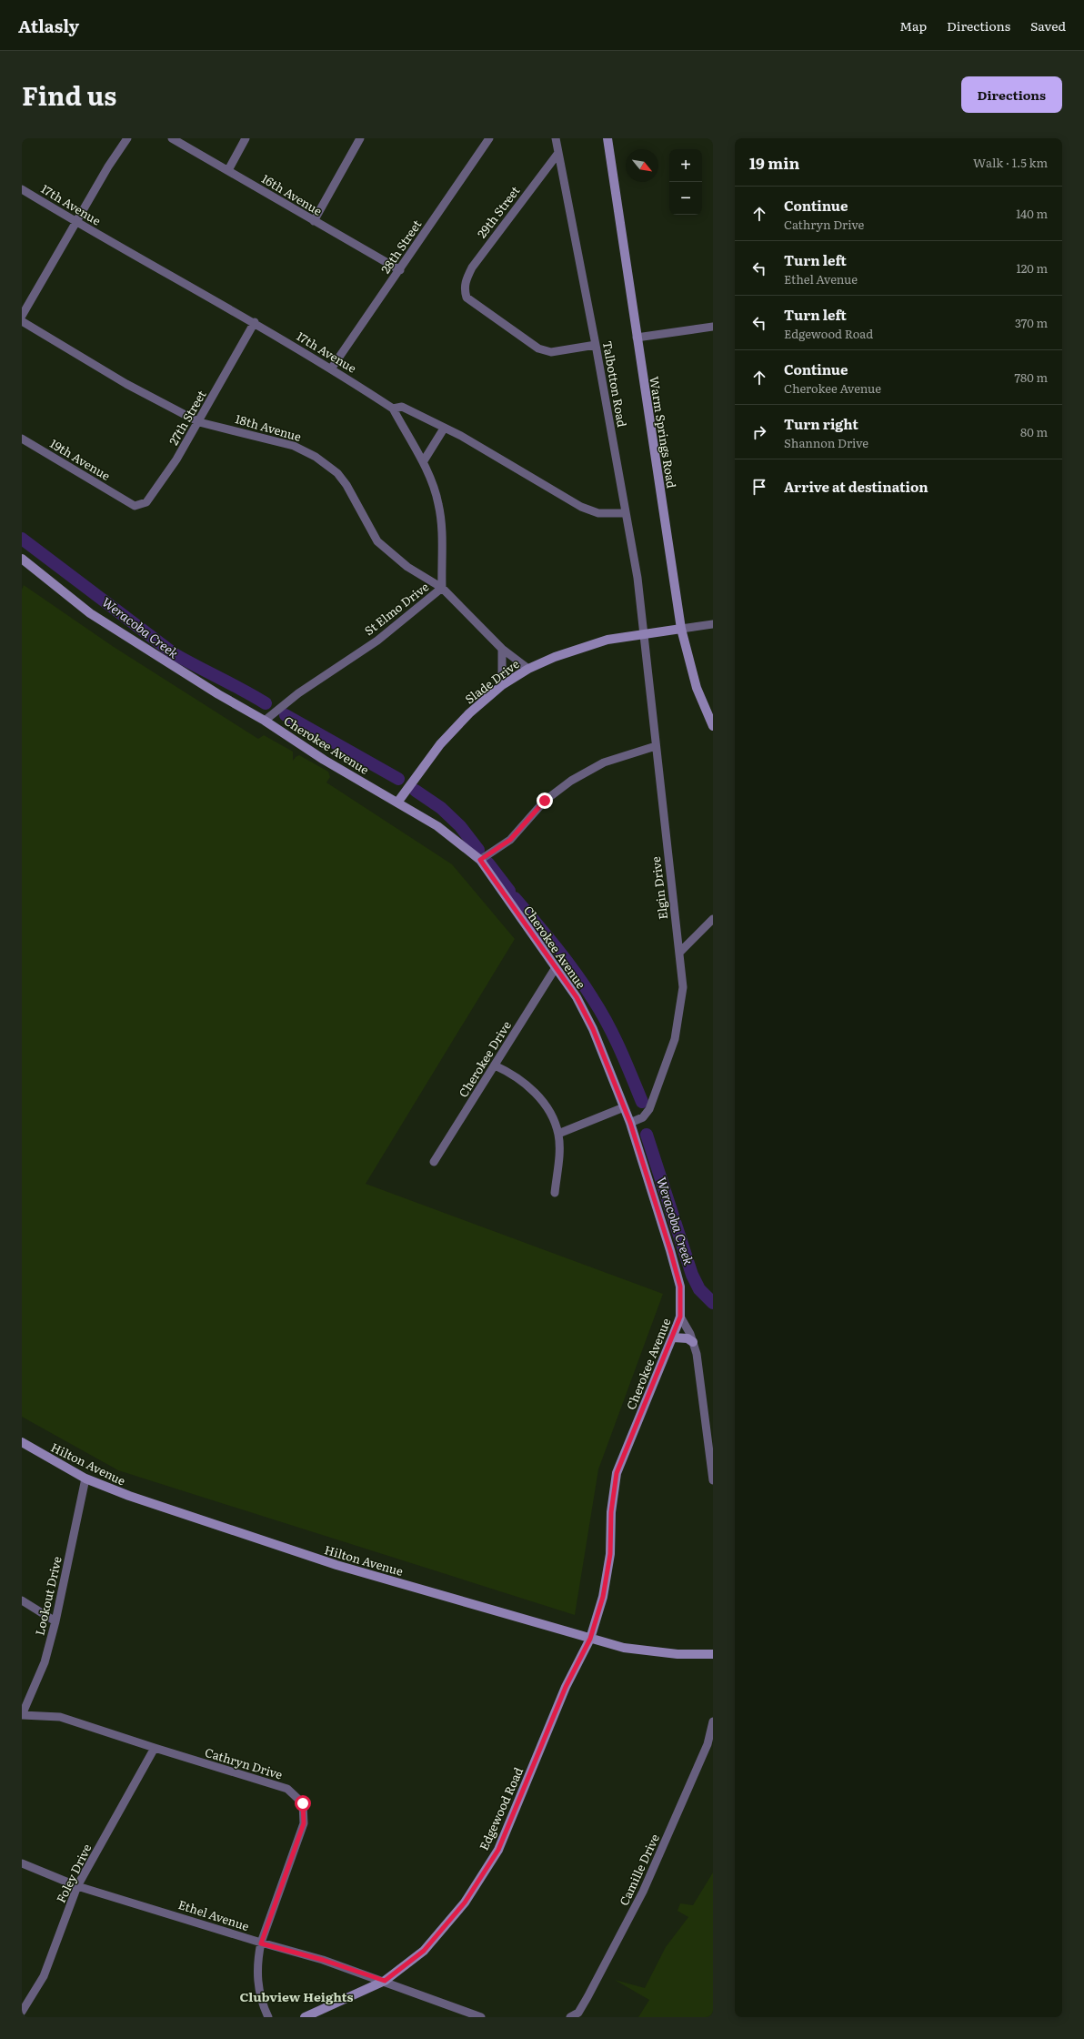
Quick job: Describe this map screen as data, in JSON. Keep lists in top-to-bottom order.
{
  "streets": {
    "street": [
      "16th Avenue",
      "17th Avenue",
      "29th Street",
      "28th Street",
      "Talbotton Road",
      "27th Street",
      "18th Avenue",
      "Warm Springs Road",
      "19th Avenue",
      "St Elmo Drive",
      "Slade Drive",
      "Cherokee Avenue",
      "Elgin Drive",
      "Cherokee Drive",
      "Hilton Avenue",
      "Lookout Drive",
      "Cathryn Drive",
      "Edgewood Road",
      "Camille Drive",
      "Foley Drive",
      "Ethel Avenue"
    ]
  },
  "crossings": [
    ["16th Avenue", "28th Street"],
    ["17th Avenue", "28th Street"],
    ["17th Avenue", "Talbotton Road"],
    ["17th Avenue", "27th Street"],
    ["17th Avenue", "St Elmo Drive"],
    ["29th Street", "Talbotton Road"],
    ["Talbotton Road", "Slade Drive"],
    ["Talbotton Road", "Elgin Drive"],
    ["27th Street", "18th Avenue"],
    ["27th Street", "19th Avenue"],
    ["18th Avenue", "St Elmo Drive"],
    ["18th Avenue", "Slade Drive"],
    ["Warm Springs Road", "Slade Drive"],
    ["St Elmo Drive", "Cherokee Avenue"],
    ["Slade Drive", "Cherokee Avenue"],
    ["Slade Drive", "Elgin Drive"],
    ["Cherokee Avenue", "Elgin Drive"],
    ["Cherokee Avenue", "Cherokee Drive"],
    ["Cherokee Avenue", "Hilton Avenue"],
    ["Cherokee Avenue", "Edgewood Road"],
    ["Hilton Avenue", "Lookout Drive"],
    ["Hilton Avenue", "Edgewood Road"],
    ["Lookout Drive", "Cathryn Drive"],
    ["Cathryn Drive", "Foley Drive"],
    ["Cathryn Drive", "Ethel Avenue"],
    ["Edgewood Road", "Ethel Avenue"],
    ["Foley Drive", "Ethel Avenue"]
  ],
  "districts": ["Clubview Heights"],
  "water": ["Weracoba Creek"],
  "north": "bottom right",
  "page": {
    "header": "Atlasly",
    "nav": ["Map", "Directions", "Saved"],
    "title": "Find us",
    "buttons": "Directions",
    "heading": ["19 min", "Walk · 1.5 km"],
    "map_buttons": ["+", "−"],
    "list": [
      ["Continue", "Cathryn Drive", "140 m"],
      ["Turn left", "Ethel Avenue", "120 m"],
      ["Turn left", "Edgewood Road", "370 m"],
      ["Continue", "Cherokee Avenue", "780 m"],
      ["Turn right", "Shannon Drive", "80 m"],
      "Arrive at destination"
    ]
  }
}
